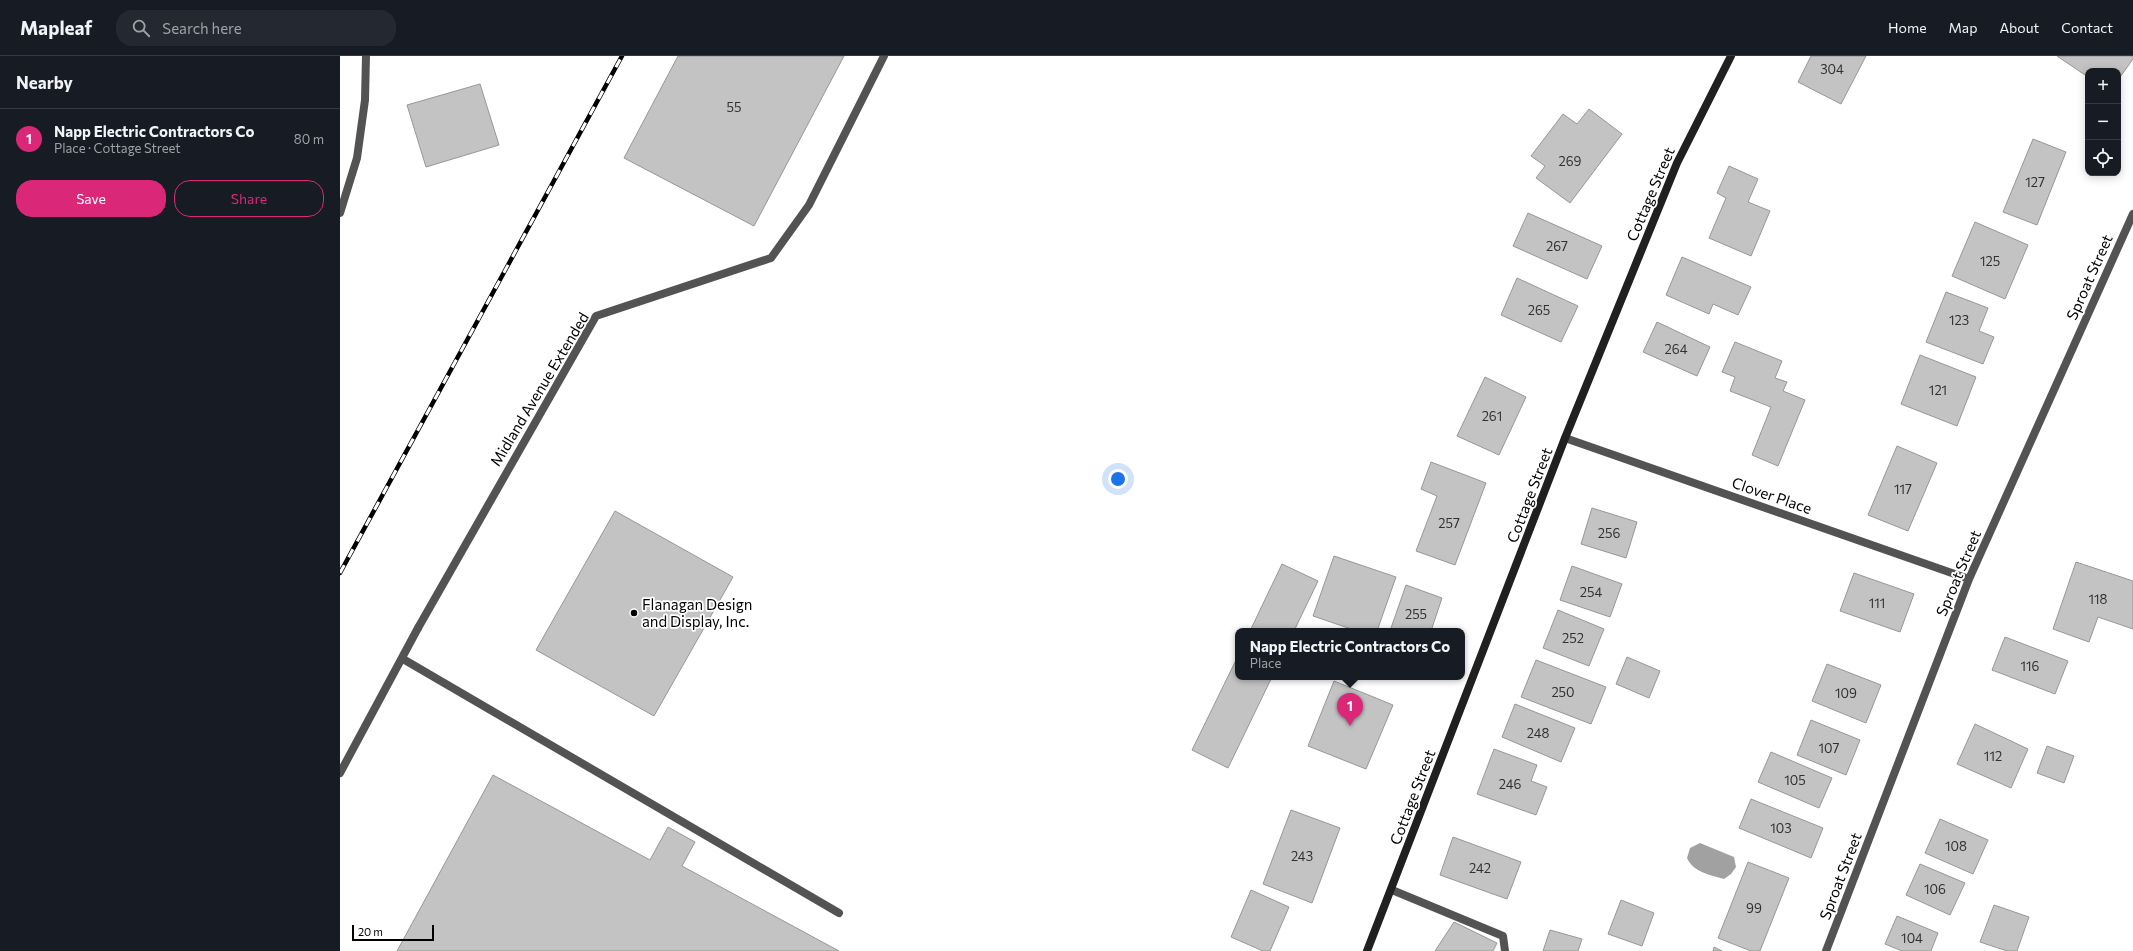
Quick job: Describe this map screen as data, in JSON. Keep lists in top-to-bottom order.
{
  "streets": {
    "street": [
      "Cottage Street",
      "Sproat Street",
      "Midland Avenue Extended",
      "Clover Place"
    ]
  },
  "crossings": [
    ["Cottage Street", "Clover Place"],
    ["Sproat Street", "Clover Place"]
  ],
  "places": ["Flanagan Design and Display, Inc."],
  "house_numbers": [
    "304",
    "55",
    "269",
    "127",
    "267",
    "125",
    "265",
    "123",
    "264",
    "121",
    "261",
    "117",
    "257",
    "256",
    "254",
    "118",
    "111",
    "255",
    "252",
    "116",
    "250",
    "109",
    "248",
    "107",
    "112",
    "105",
    "246",
    "103",
    "108",
    "243",
    "242",
    "106",
    "99",
    "104"
  ],
  "scale_bar": "20 m",
  "page": {
    "header": "Mapleaf",
    "search": "Search here",
    "nav": [
      "Home",
      "Map",
      "About",
      "Contact"
    ],
    "heading": "Nearby",
    "map_buttons": ["+", "−"],
    "list": [
      {
        "mark": "1",
        "name": "Napp Electric Contractors Co",
        "note": "Place · Cottage Street",
        "value": "80 m"
      }
    ],
    "buttons": ["Save", "Share"],
    "popup": ["Napp Electric Contractors Co", "Place"],
    "pins": "1",
    "scale": "20 m"
  }
}
